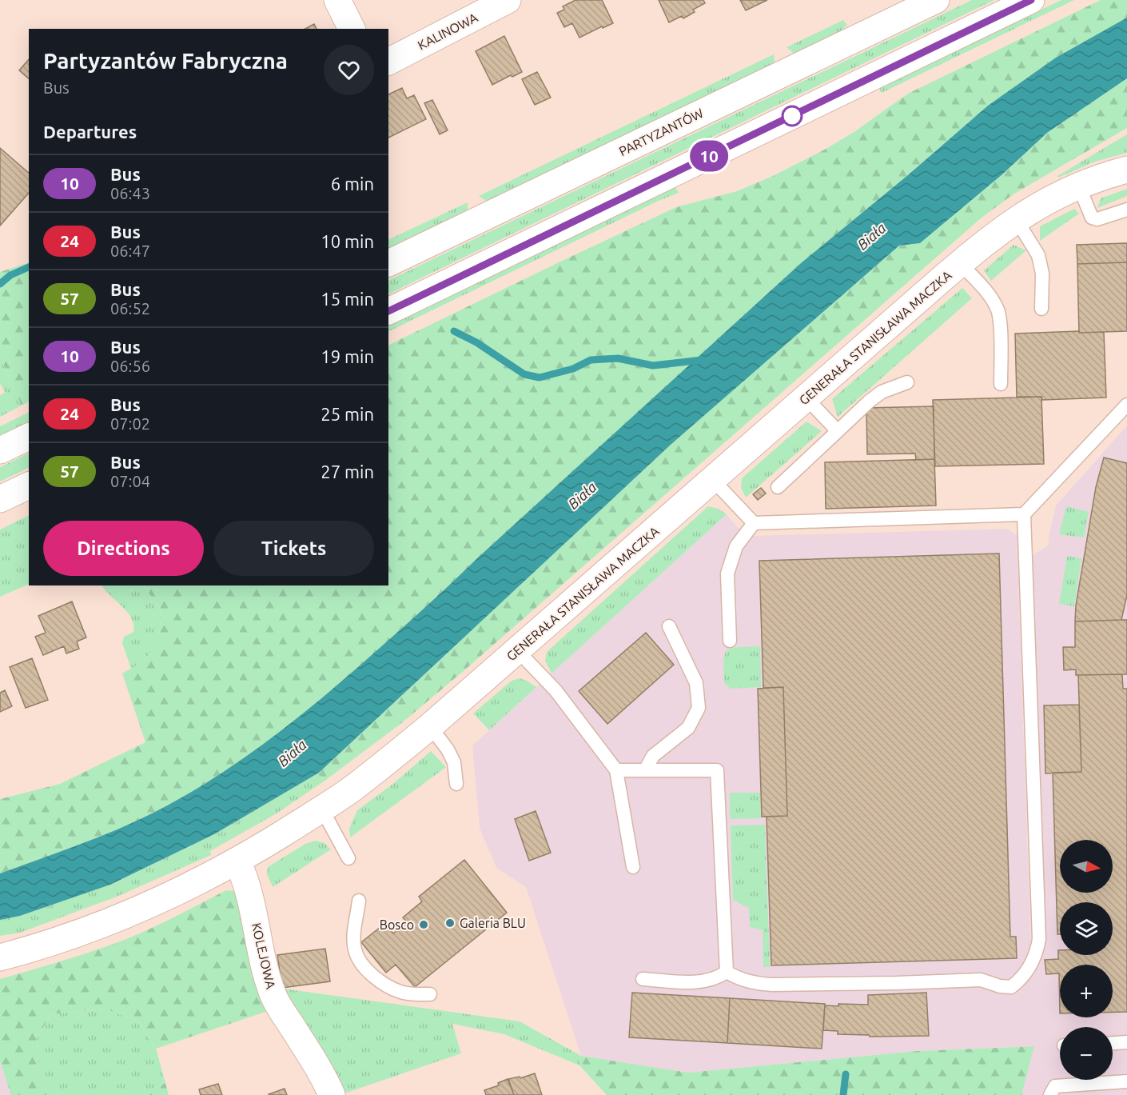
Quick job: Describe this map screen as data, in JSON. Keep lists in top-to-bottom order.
{
  "streets": {
    "street": [
      "KALINOWA",
      "PARTYZANTÓW",
      "GENERAŁA STANISŁAWA MACZKA",
      "KOLEJOWA"
    ]
  },
  "crossings": [
    ["GENERAŁA STANISŁAWA MACZKA", "KOLEJOWA"]
  ],
  "water": ["Biała"],
  "places": ["Galeria BLU", "Bosco"],
  "lines": ["bus line 10"],
  "north": "right",
  "page": {
    "on_map": "10",
    "heading": [
      ["Partyzantów Fabryczna", "Bus"],
      "Departures"
    ],
    "list": [
      {
        "mark": "10",
        "name": "Bus",
        "note": "06:43",
        "value": "6 min"
      },
      {
        "mark": "24",
        "name": "Bus",
        "note": "06:47",
        "value": "10 min"
      },
      {
        "mark": "57",
        "name": "Bus",
        "note": "06:52",
        "value": "15 min"
      },
      {
        "mark": "10",
        "name": "Bus",
        "note": "06:56",
        "value": "19 min"
      },
      {
        "mark": "24",
        "name": "Bus",
        "note": "07:02",
        "value": "25 min"
      },
      {
        "mark": "57",
        "name": "Bus",
        "note": "07:04",
        "value": "27 min"
      }
    ],
    "buttons": ["Directions", "Tickets"],
    "map_buttons": ["+", "−"]
  }
}
